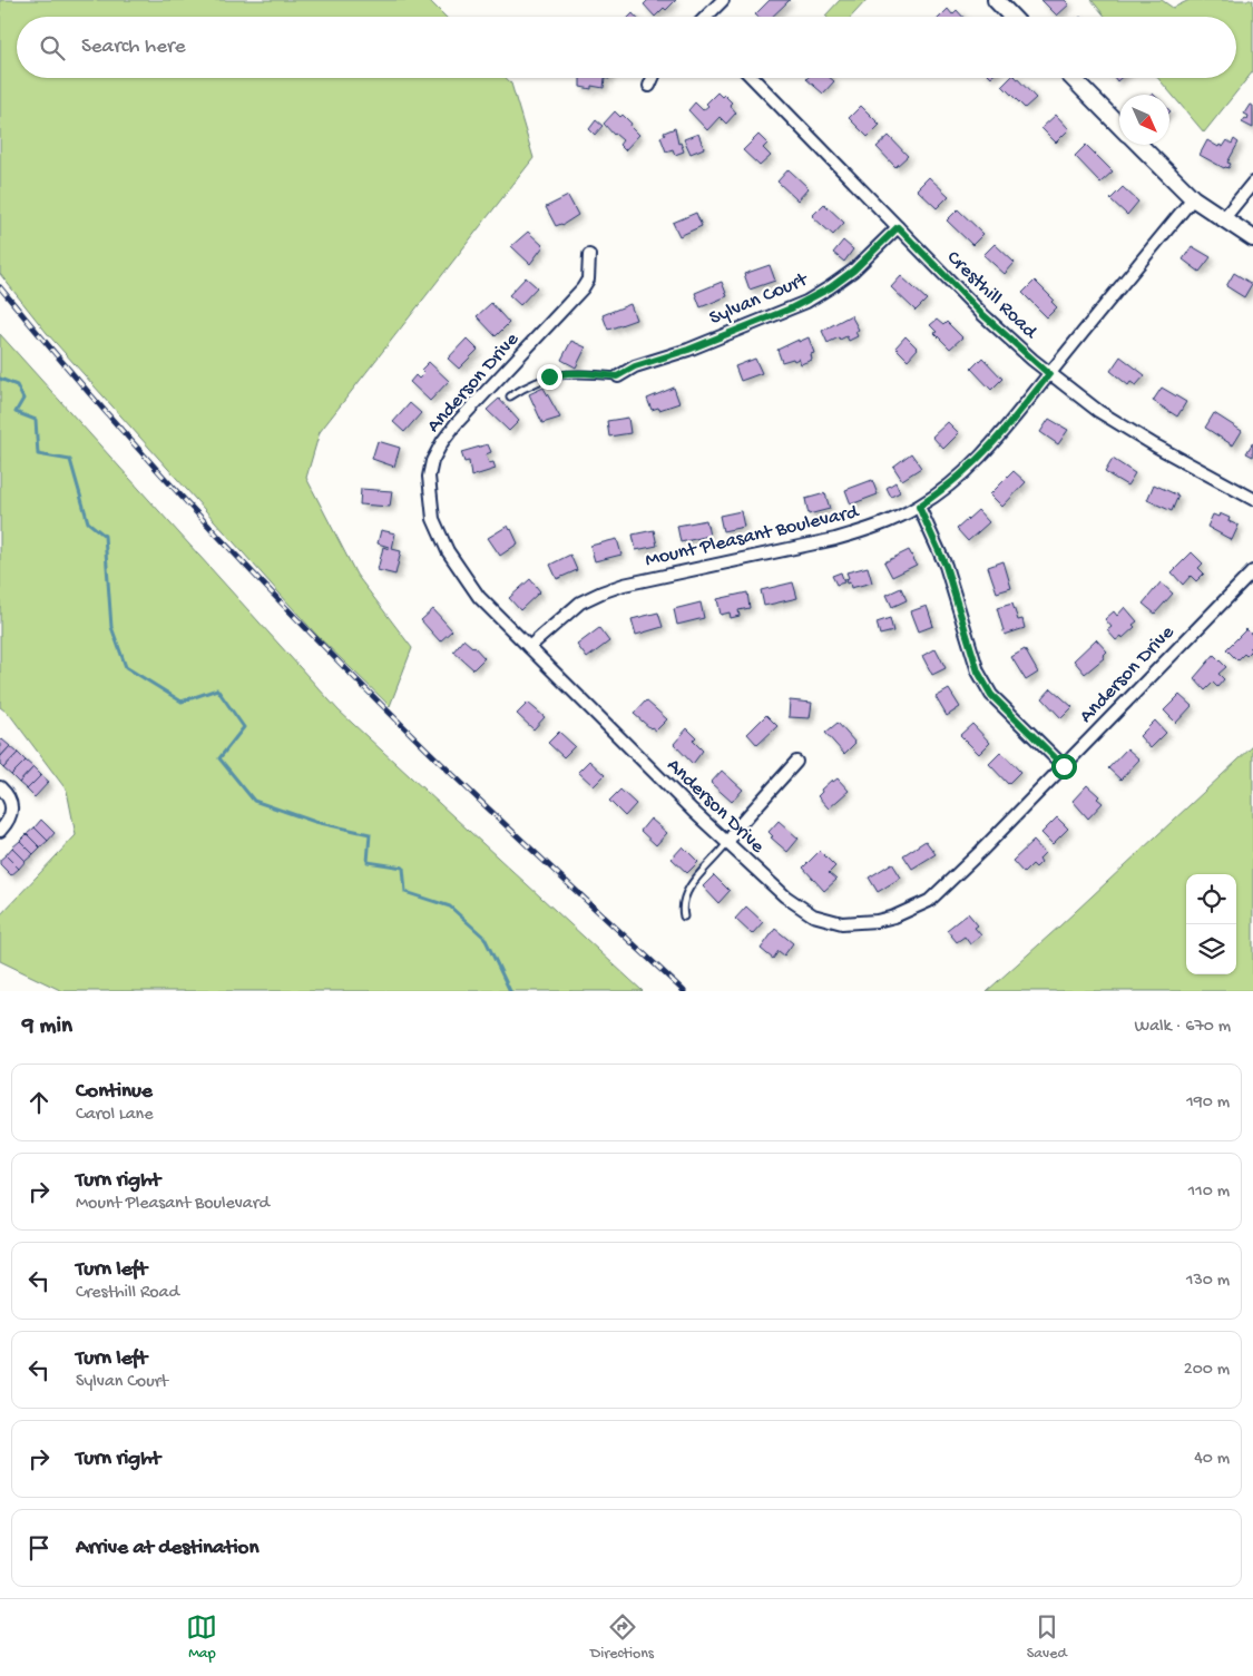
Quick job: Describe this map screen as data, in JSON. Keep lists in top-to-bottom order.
{
  "streets": {
    "street": [
      "Cresthill Road",
      "Sylvan Court",
      "Anderson Drive",
      "Mount Pleasant Boulevard"
    ]
  },
  "crossings": [
    ["Cresthill Road", "Sylvan Court"],
    ["Cresthill Road", "Mount Pleasant Boulevard"],
    ["Anderson Drive", "Mount Pleasant Boulevard"]
  ],
  "north": "bottom right",
  "page": {
    "search": "Search here",
    "heading": ["9 min", "Walk · 670 m"],
    "list": [
      ["Continue", "Carol Lane", "190 m"],
      ["Turn right", "Mount Pleasant Boulevard", "110 m"],
      ["Turn left", "Cresthill Road", "130 m"],
      ["Turn left", "Sylvan Court", "200 m"],
      ["Turn right", "40 m"],
      "Arrive at destination"
    ],
    "nav": ["Map", "Directions", "Saved"]
  }
}
